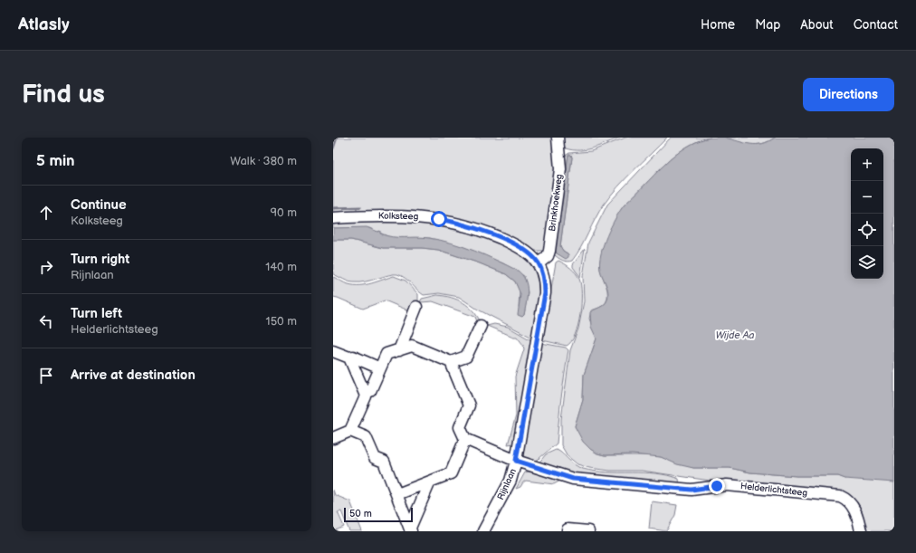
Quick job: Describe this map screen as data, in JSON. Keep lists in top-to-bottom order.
{
  "streets": {
    "street": [
      "Brinkhoekweg",
      "Kolksteeg",
      "Rijnlaan",
      "Helderlichtsteeg"
    ]
  },
  "crossings": [
    ["Brinkhoekweg", "Kolksteeg"],
    ["Brinkhoekweg", "Rijnlaan"],
    ["Kolksteeg", "Rijnlaan"],
    ["Rijnlaan", "Helderlichtsteeg"]
  ],
  "water": ["Wijde Aa"],
  "scale_bar": "50 m",
  "page": {
    "header": "Atlasly",
    "nav": [
      "Home",
      "Map",
      "About",
      "Contact"
    ],
    "buttons": "Directions",
    "title": "Find us",
    "heading": ["5 min", "Walk · 380 m"],
    "map_buttons": ["+", "−"],
    "list": [
      ["Continue", "Kolksteeg", "90 m"],
      ["Turn right", "Rijnlaan", "140 m"],
      ["Turn left", "Helderlichtsteeg", "150 m"],
      "Arrive at destination"
    ],
    "scale": "50 m"
  }
}
